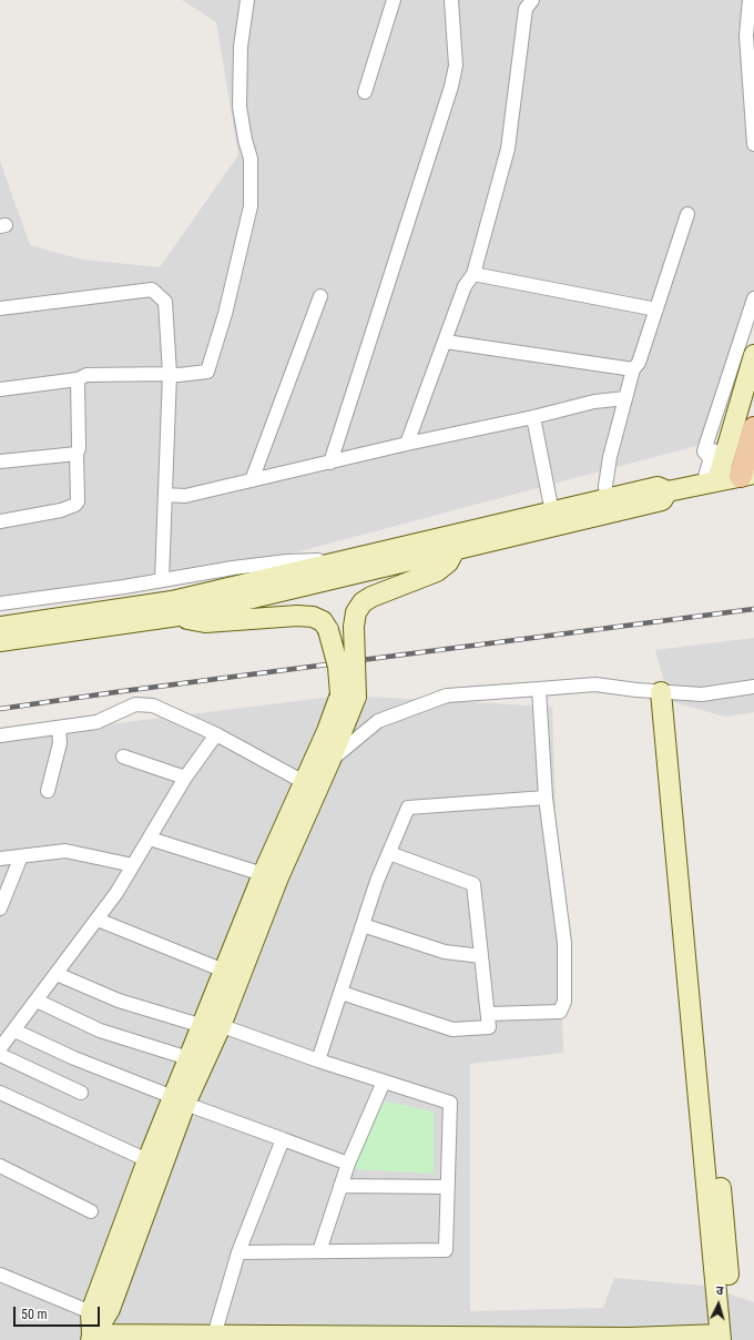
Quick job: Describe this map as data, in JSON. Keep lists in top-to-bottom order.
{
  "scale_bar": "50 m",
  "north": "top"
}
